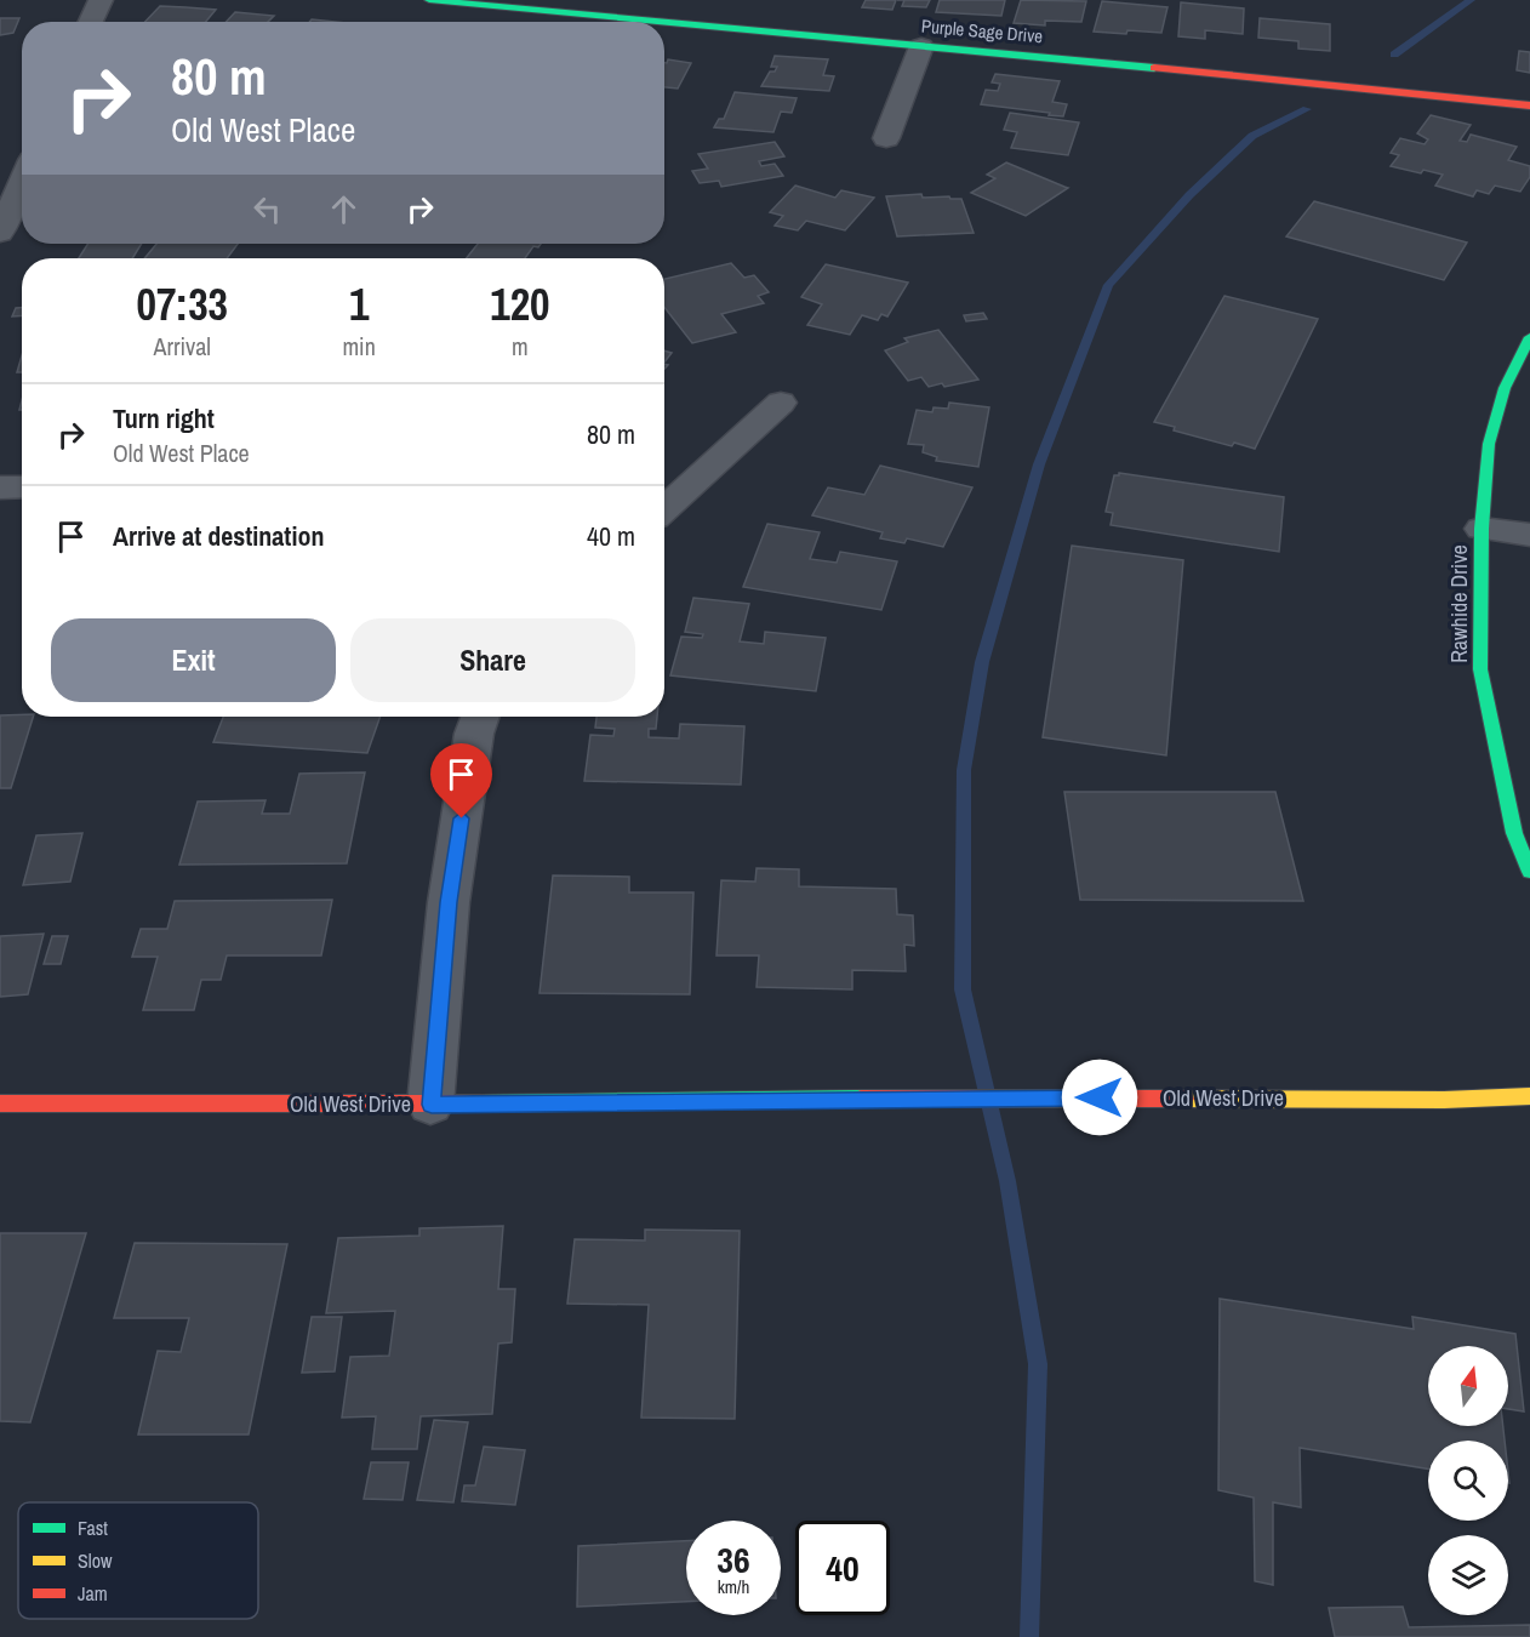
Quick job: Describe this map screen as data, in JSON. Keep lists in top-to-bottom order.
{
  "streets": {
    "street": ["Purple Sage Drive", "Rawhide Drive", "Old West Drive"]
  },
  "legend": ["Fast", "Slow", "Jam"],
  "north": "top",
  "page": {
    "turn": ["80 m", "Old West Place"],
    "eta": [
      "07:33",
      "Arrival",
      "1",
      "min",
      "120",
      "m"
    ],
    "list": [
      {
        "name": "Turn right",
        "note": "Old West Place",
        "value": "80 m"
      },
      {
        "name": "Arrive at destination",
        "value": "40 m"
      }
    ],
    "buttons": ["Exit", "Share"],
    "speed": "36 km/h",
    "limit": "40"
  }
}
